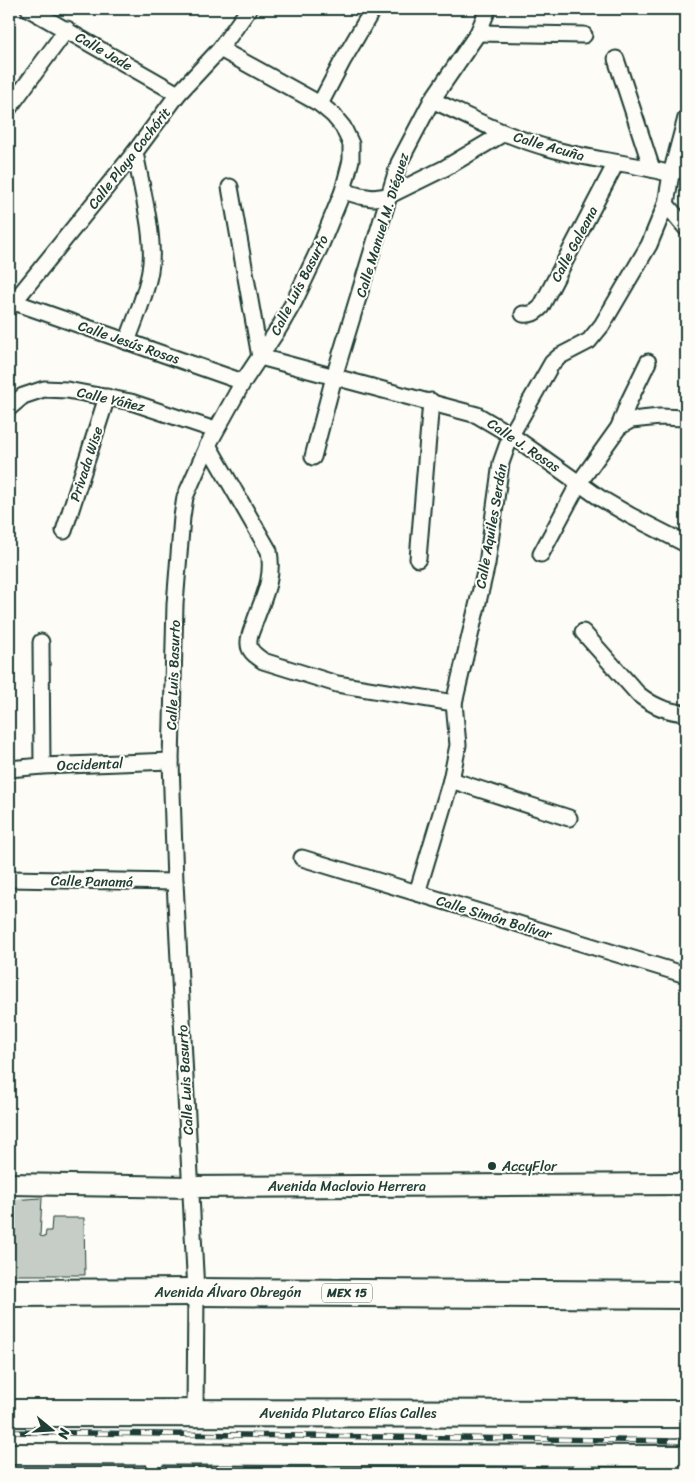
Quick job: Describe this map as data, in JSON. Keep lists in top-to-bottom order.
{
  "streets": {
    "highway": ["Avenida Álvaro Obregón", "MEX 15", "Avenida Plutarco Elías Calles"],
    "street": [
      "Calle Jade",
      "Calle Acuña",
      "Calle Playa Cochórit",
      "Calle Manuel M. Diéguez",
      "Calle Galeana",
      "Calle Luis Basurto",
      "Calle Jesús Rosas",
      "Calle Yáñez",
      "Calle J. Rosas",
      "Privada Wise",
      "Calle Aquiles Serdán",
      "Occidental",
      "Calle Panamá",
      "Calle Simón Bolívar",
      "Avenida Maclovio Herrera"
    ]
  },
  "crossings": [
    ["Calle Jade", "Calle Playa Cochórit"],
    ["Calle Acuña", "Calle Manuel M. Diéguez"],
    ["Calle Acuña", "Calle Galeana"],
    ["Calle Acuña", "Calle Aquiles Serdán"],
    ["Calle Playa Cochórit", "Calle Luis Basurto"],
    ["Calle Playa Cochórit", "Calle Jesús Rosas"],
    ["Calle Manuel M. Diéguez", "Calle J. Rosas"],
    ["Calle Luis Basurto", "Calle Jesús Rosas"],
    ["Calle Luis Basurto", "Calle Yáñez"],
    ["Calle Luis Basurto", "Calle J. Rosas"],
    ["Calle Luis Basurto", "Occidental"],
    ["Calle Luis Basurto", "Calle Panamá"],
    ["Calle Luis Basurto", "Avenida Maclovio Herrera"],
    ["Calle Luis Basurto", "Avenida Álvaro Obregón"],
    ["Calle Luis Basurto", "Avenida Plutarco Elías Calles"],
    ["Calle Yáñez", "Privada Wise"],
    ["Calle J. Rosas", "Calle Aquiles Serdán"],
    ["Calle Aquiles Serdán", "Calle Simón Bolívar"]
  ],
  "places": ["AccyFlor"],
  "north": "right"
}
